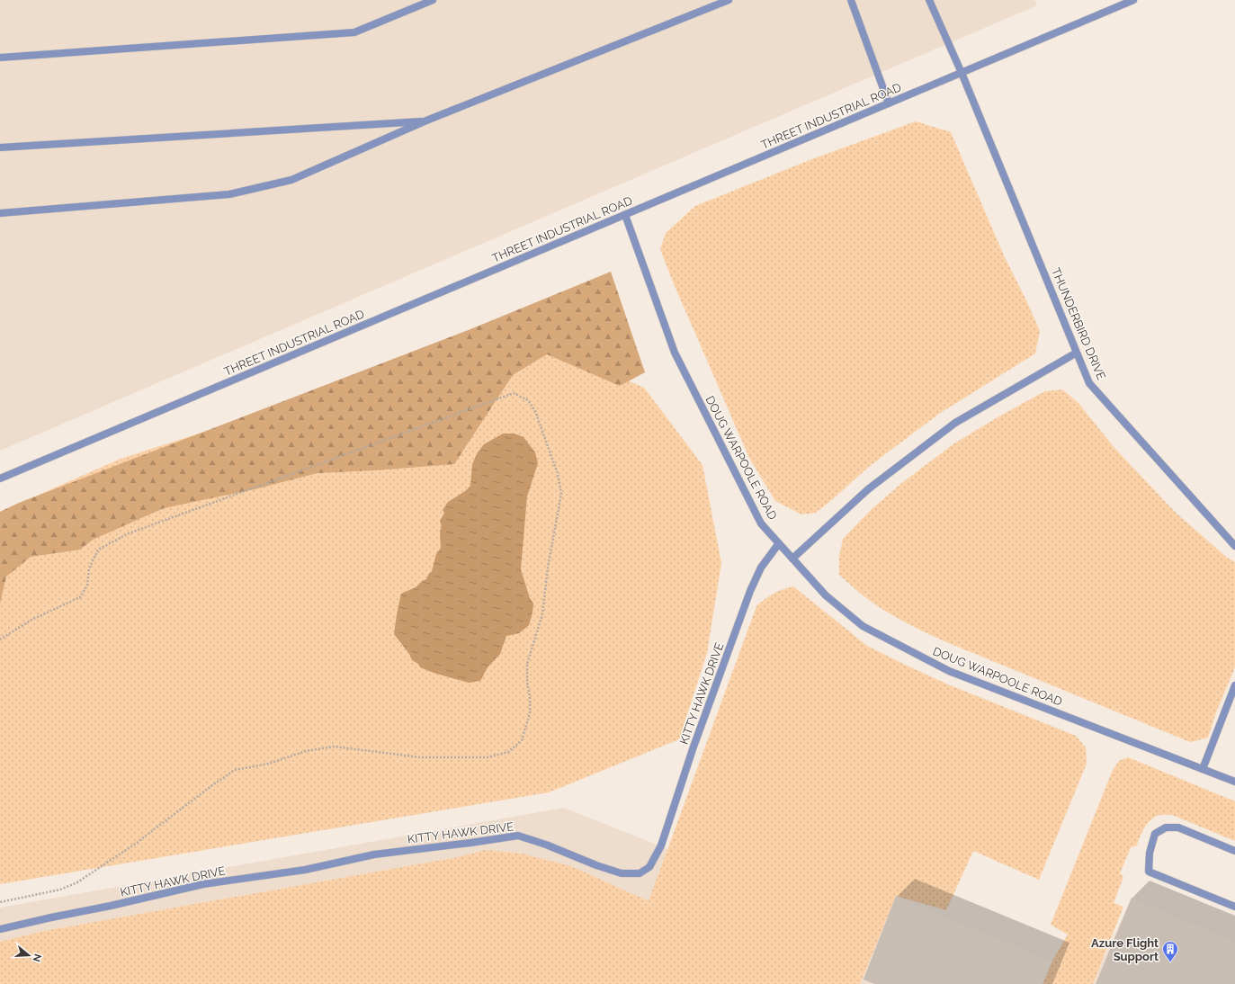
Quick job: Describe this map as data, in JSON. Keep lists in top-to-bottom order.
{
  "streets": {
    "street": [
      "THREET INDUSTRIAL ROAD",
      "THUNDERBIRD DRIVE",
      "DOUG WARPOOLE ROAD",
      "KITTY HAWK DRIVE"
    ]
  },
  "crossings": [
    ["THREET INDUSTRIAL ROAD", "THUNDERBIRD DRIVE"],
    ["THREET INDUSTRIAL ROAD", "DOUG WARPOOLE ROAD"],
    ["DOUG WARPOOLE ROAD", "KITTY HAWK DRIVE"]
  ],
  "places": {
    "building": ["Azure Flight Support"]
  },
  "north": "right"
}
